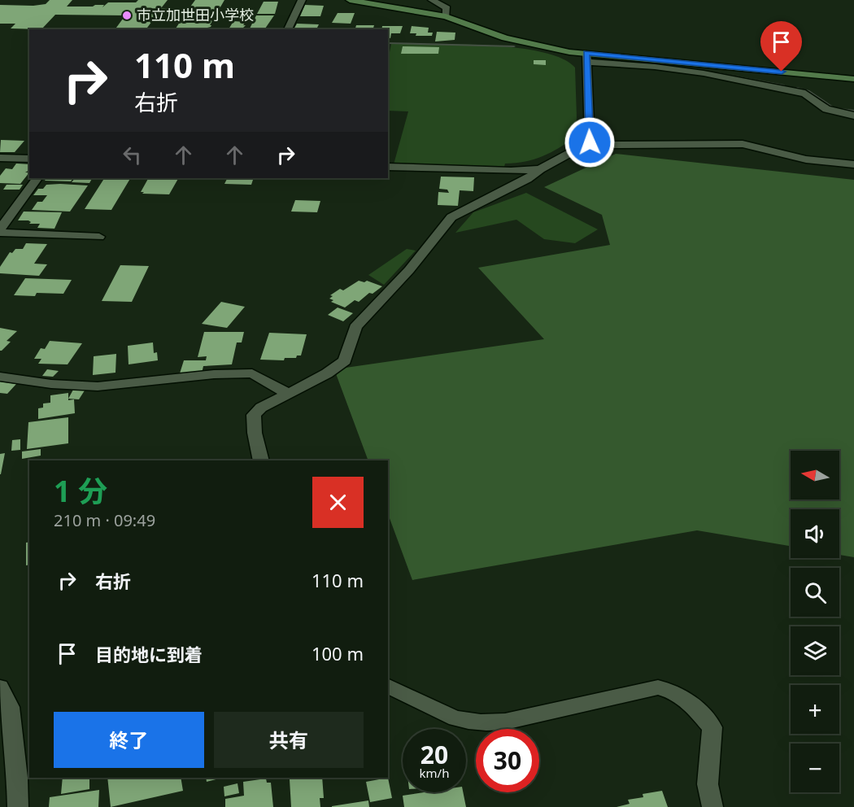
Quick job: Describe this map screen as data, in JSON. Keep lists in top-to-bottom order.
{
  "places": ["市立加世田小学校"],
  "north": "left",
  "page": {
    "turn": ["110 m", "右折"],
    "map_buttons": ["+", "−"],
    "heading": ["1 分", "210 m · 09:49"],
    "list": [
      {
        "name": "右折",
        "value": "110 m"
      },
      {
        "name": "目的地に到着",
        "value": "100 m"
      }
    ],
    "buttons": ["終了", "共有"],
    "speed": "20 km/h",
    "limit": "30"
  }
}
